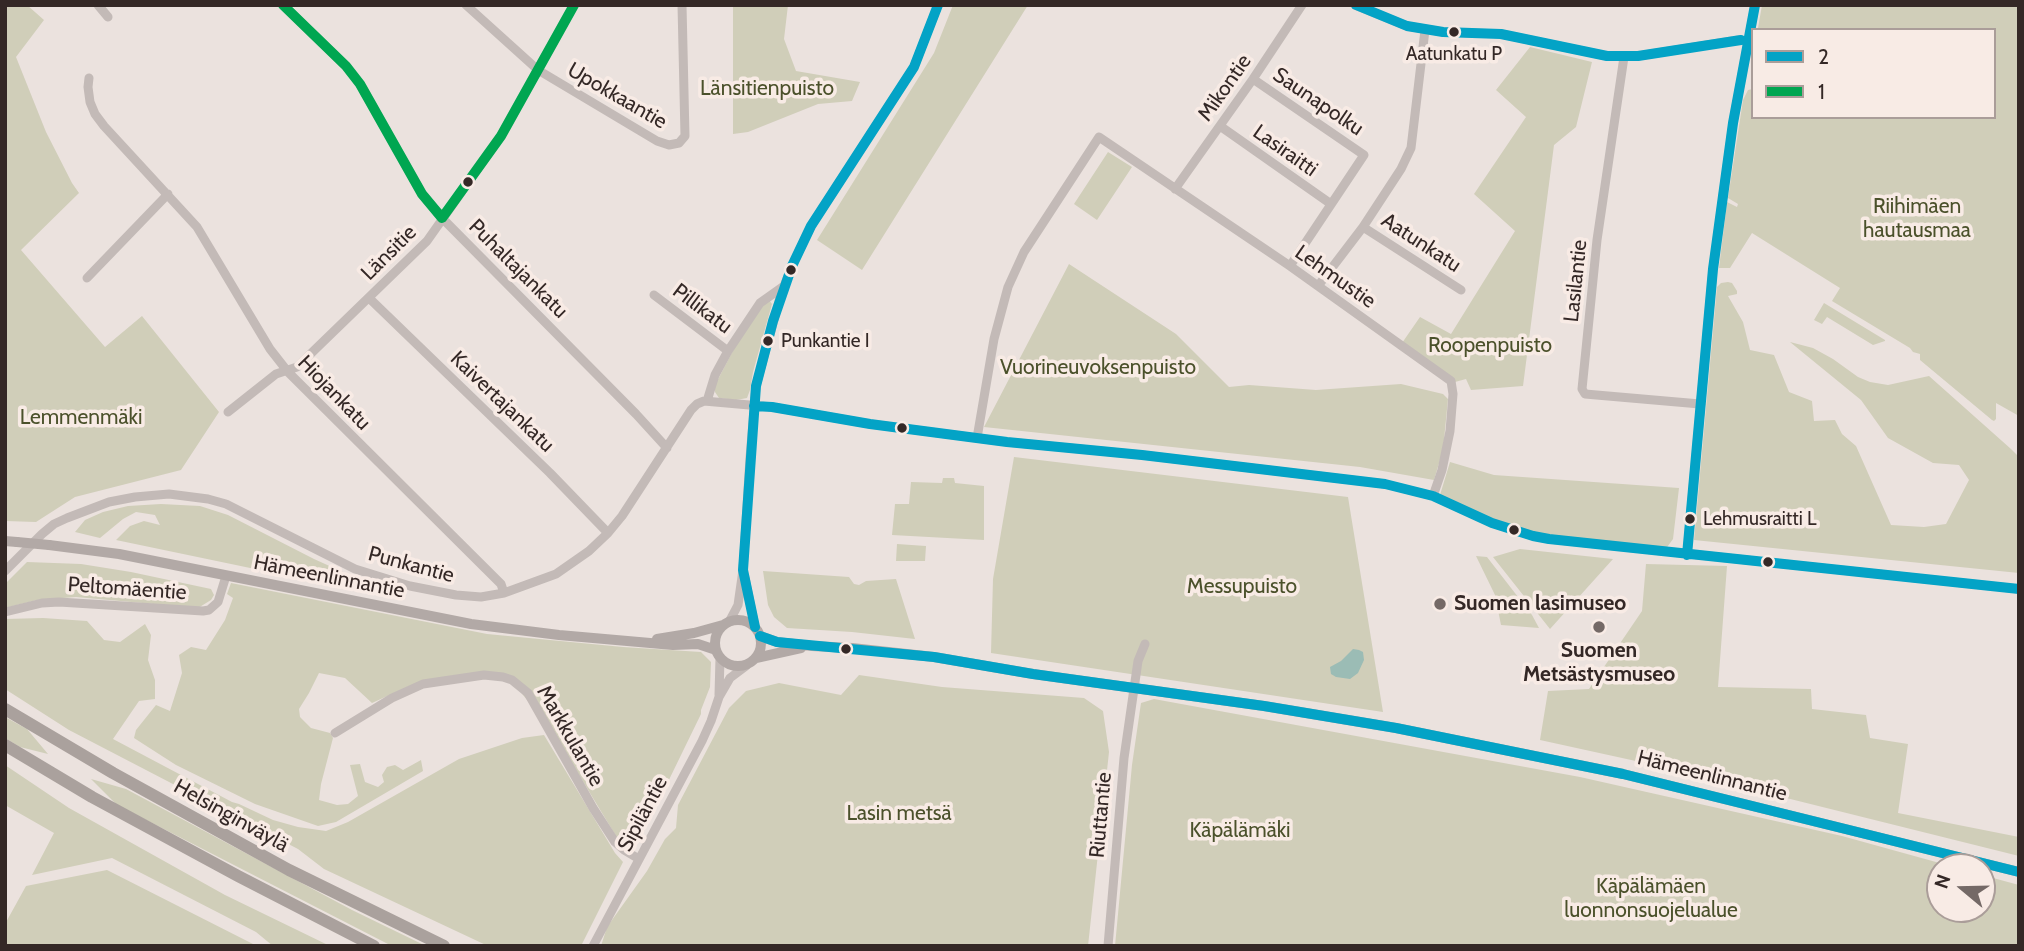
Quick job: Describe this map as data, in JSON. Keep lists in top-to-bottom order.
{
  "streets": {
    "highway": ["Helsinginväylä"],
    "main road": ["Hämeenlinnantie"],
    "street": [
      "Mikontie",
      "Upokkaantie",
      "Saunapolku",
      "Lasiraitti",
      "Aatunkatu",
      "Länsitie",
      "Puhaltajankatu",
      "Lehmustie",
      "Lasilantie",
      "Pillikatu",
      "Hiojankatu",
      "Kaivertajankatu",
      "Punkantie",
      "Peltomäentie",
      "Markkulantie",
      "Sipiläntie",
      "Riuttantie"
    ]
  },
  "crossings": [
    ["Mikontie", "Saunapolku"],
    ["Mikontie", "Lasiraitti"],
    ["Mikontie", "Lehmustie"],
    ["Upokkaantie", "Länsitie"],
    ["Saunapolku", "Lasiraitti"],
    ["Länsitie", "Puhaltajankatu"],
    ["Länsitie", "Hiojankatu"],
    ["Länsitie", "Kaivertajankatu"],
    ["Puhaltajankatu", "Punkantie"],
    ["Pillikatu", "Punkantie"],
    ["Hiojankatu", "Punkantie"],
    ["Kaivertajankatu", "Punkantie"],
    ["Hämeenlinnantie", "Peltomäentie"],
    ["Hämeenlinnantie", "Sipiläntie"],
    ["Hämeenlinnantie", "Riuttantie"],
    ["Markkulantie", "Sipiläntie"]
  ],
  "parks": [
    "Länsitienpuisto",
    "Riihimäen hautausmaa",
    "Roopenpuisto",
    "Vuorineuvoksenpuisto",
    "Lemmenmäki",
    "Messupuisto",
    "Lasin metsä",
    "Käpälämäki",
    "Käpälämäen luonnonsuojelualue"
  ],
  "places": [
    "Aatunkatu P",
    "Punkantie I",
    "Lehmusraitti L",
    "Suomen lasimuseo",
    "Suomen Metsästysmuseo"
  ],
  "lines": ["transit line 2", "transit line 1"],
  "legend": ["2", "1"],
  "north": "left"
}
